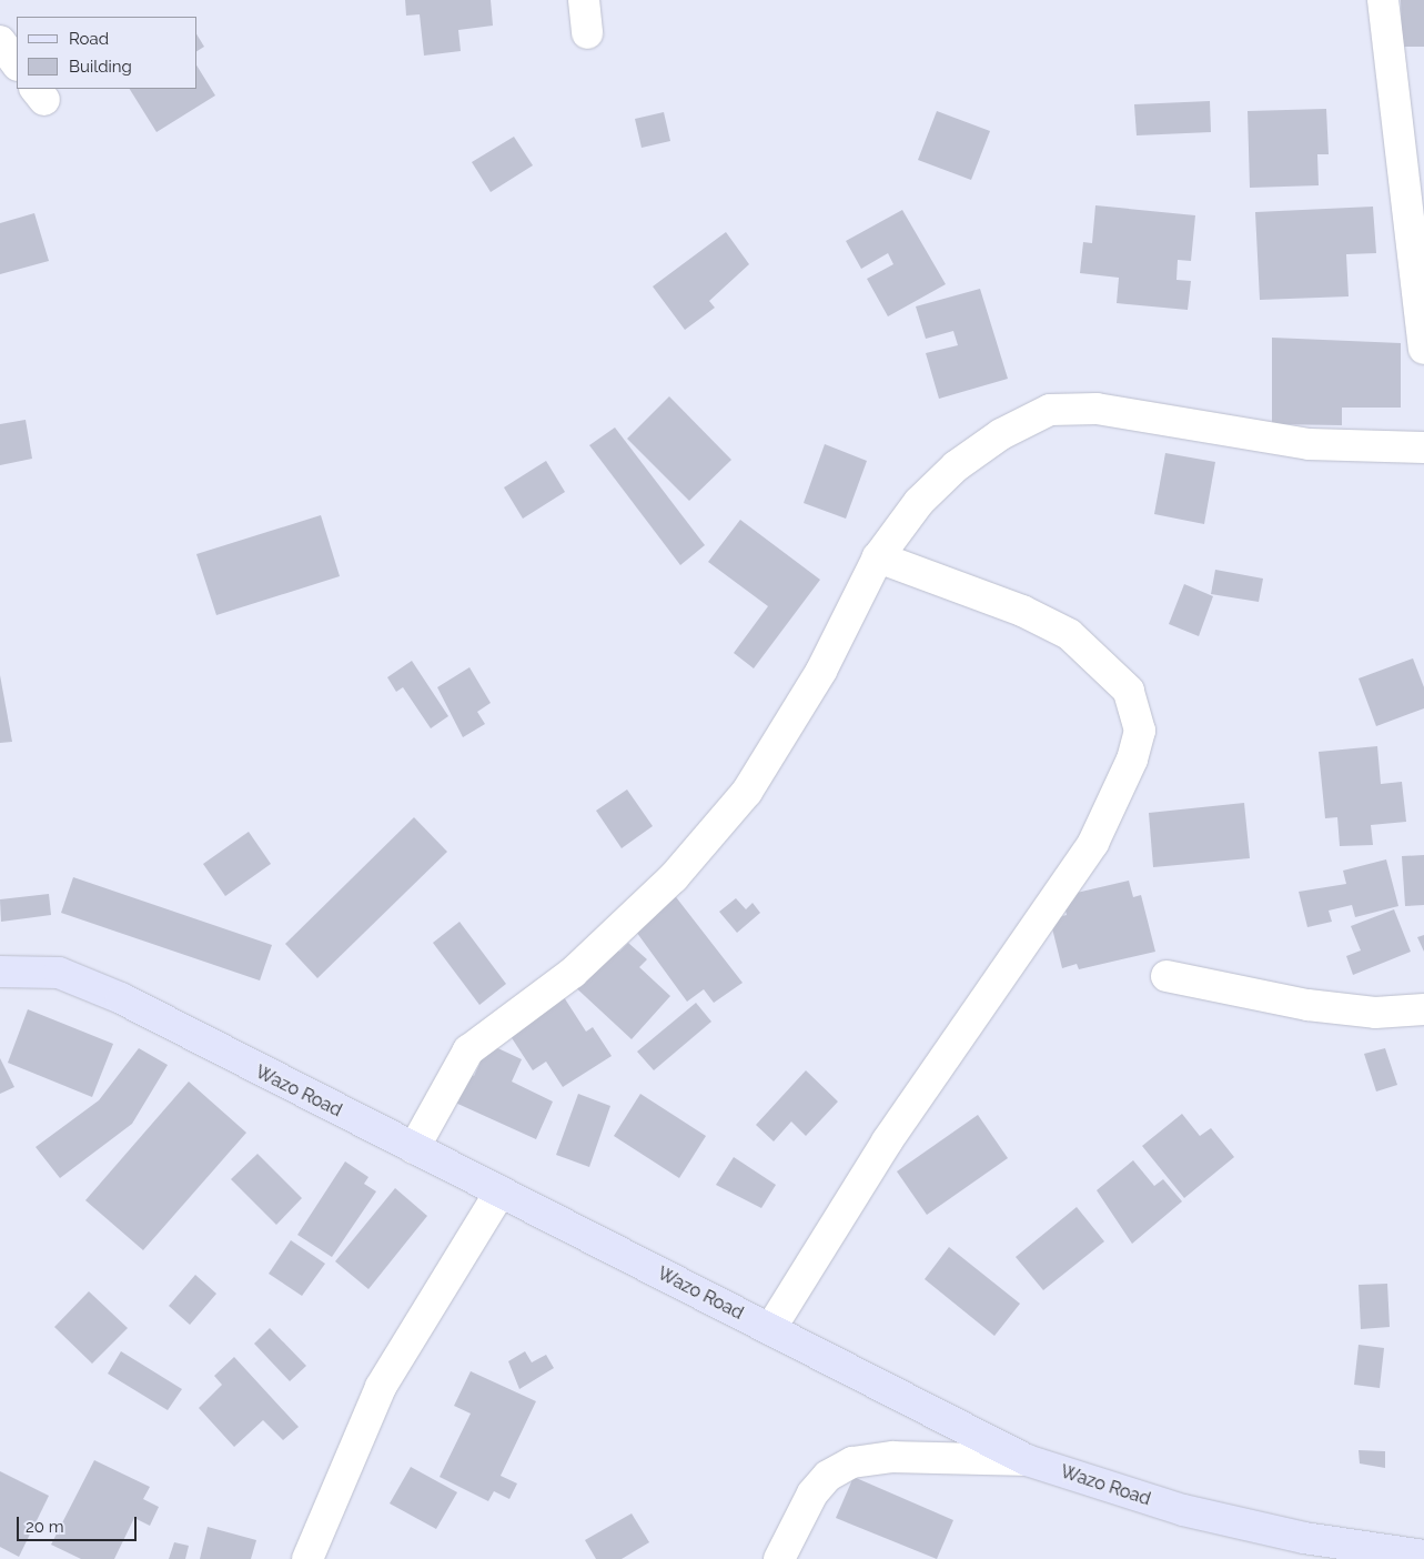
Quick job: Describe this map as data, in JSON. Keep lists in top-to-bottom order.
{
  "streets": {
    "main road": ["Wazo Road"]
  },
  "legend": ["Road", "Building"],
  "scale_bar": "20 m"
}
